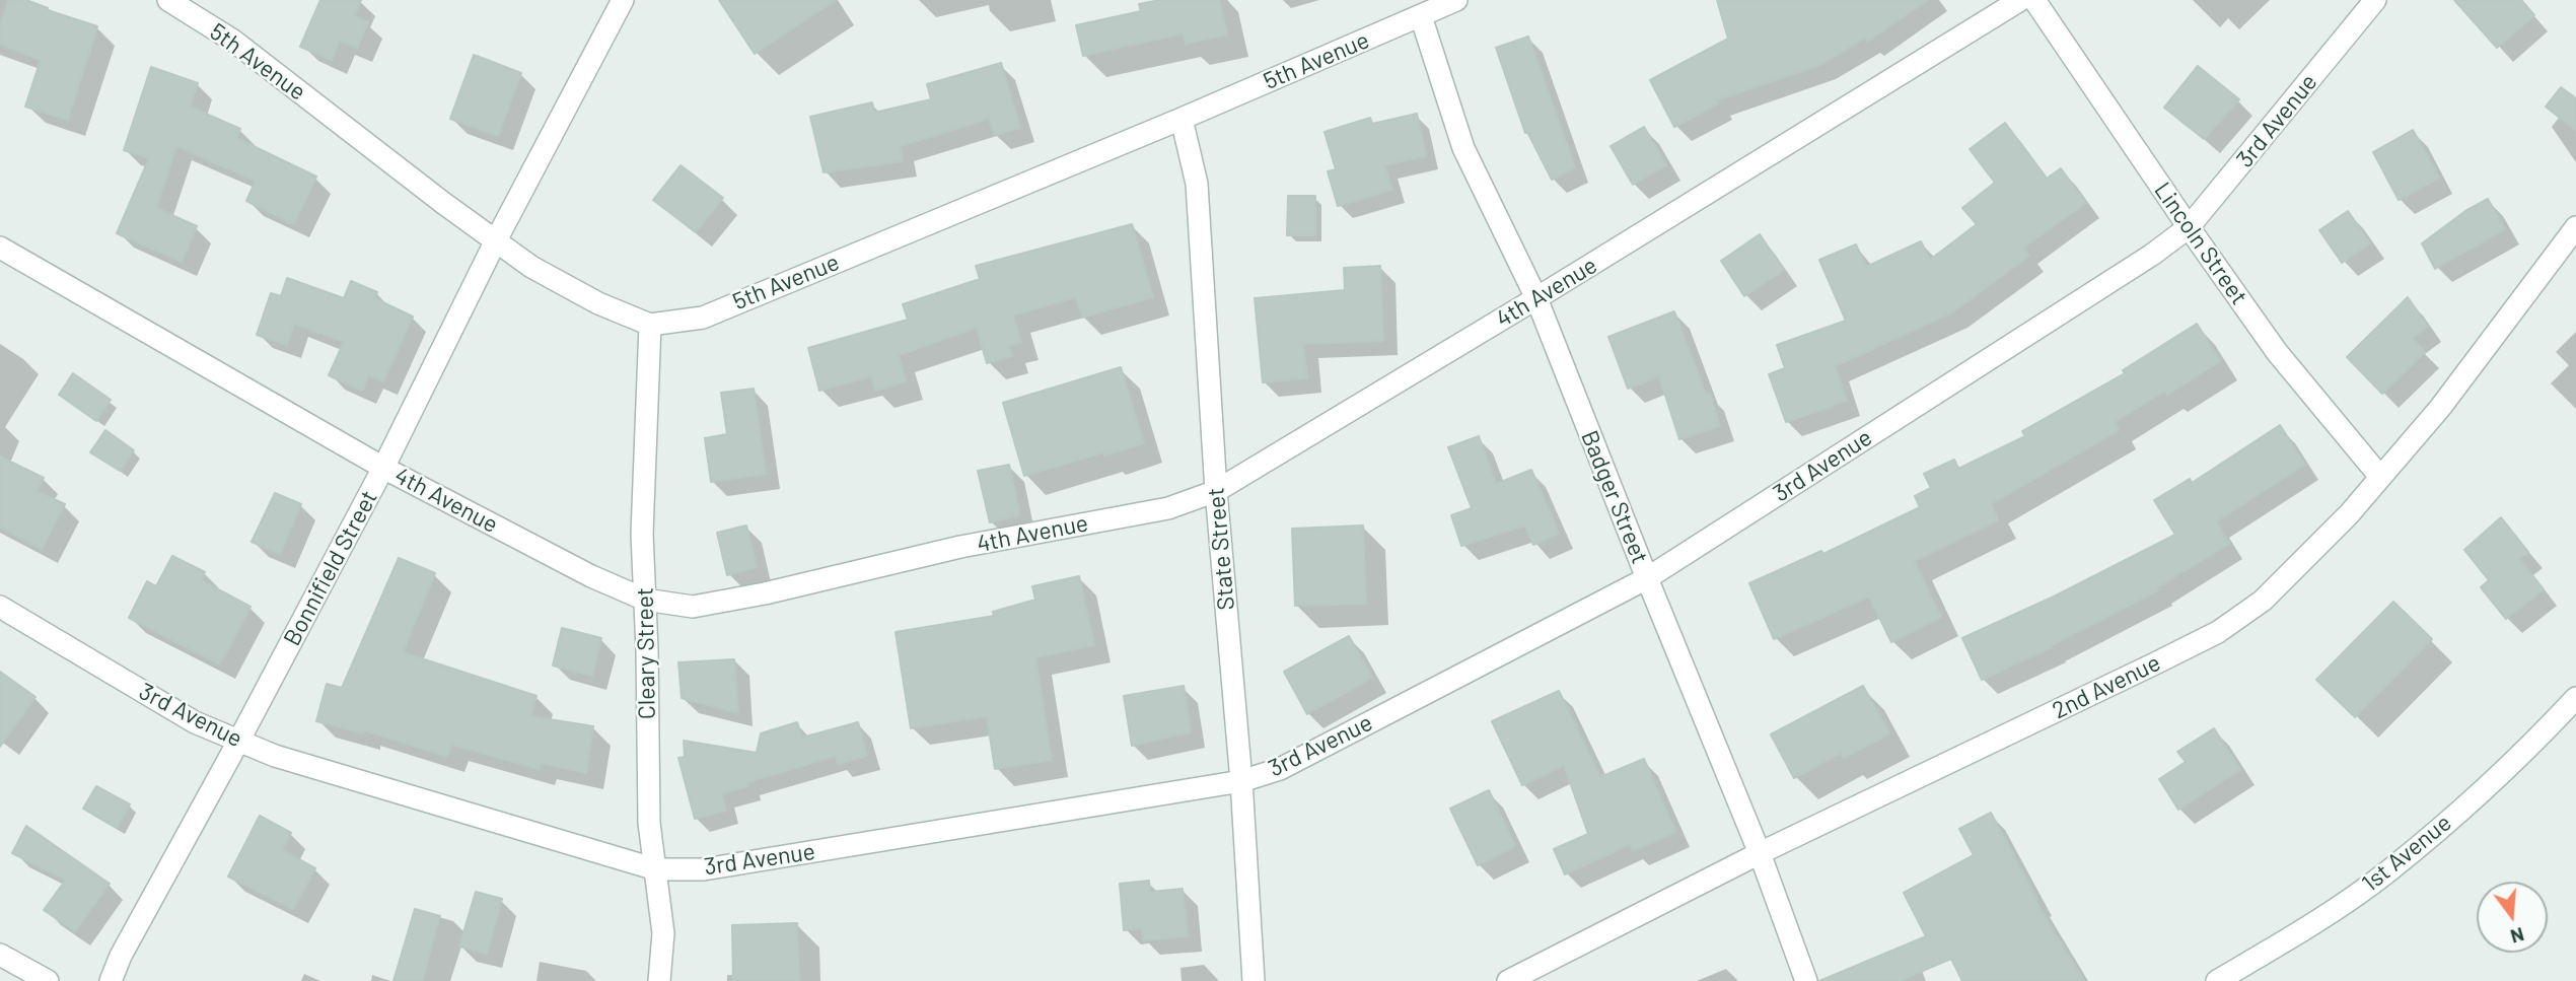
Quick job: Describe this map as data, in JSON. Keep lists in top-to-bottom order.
{
  "streets": {
    "street": [
      "5th Avenue",
      "3rd Avenue",
      "Lincoln Street",
      "4th Avenue",
      "Badger Street",
      "State Street",
      "Bonnifield Street",
      "Cleary Street",
      "2nd Avenue",
      "1st Avenue"
    ]
  },
  "crossings": [
    ["5th Avenue", "Badger Street"],
    ["5th Avenue", "State Street"],
    ["5th Avenue", "Bonnifield Street"],
    ["5th Avenue", "Cleary Street"],
    ["3rd Avenue", "Lincoln Street"],
    ["3rd Avenue", "Badger Street"],
    ["3rd Avenue", "State Street"],
    ["3rd Avenue", "Bonnifield Street"],
    ["3rd Avenue", "Cleary Street"],
    ["Lincoln Street", "2nd Avenue"],
    ["4th Avenue", "Badger Street"],
    ["4th Avenue", "State Street"],
    ["4th Avenue", "Bonnifield Street"],
    ["4th Avenue", "Cleary Street"],
    ["Badger Street", "2nd Avenue"]
  ],
  "north": "bottom"
}
